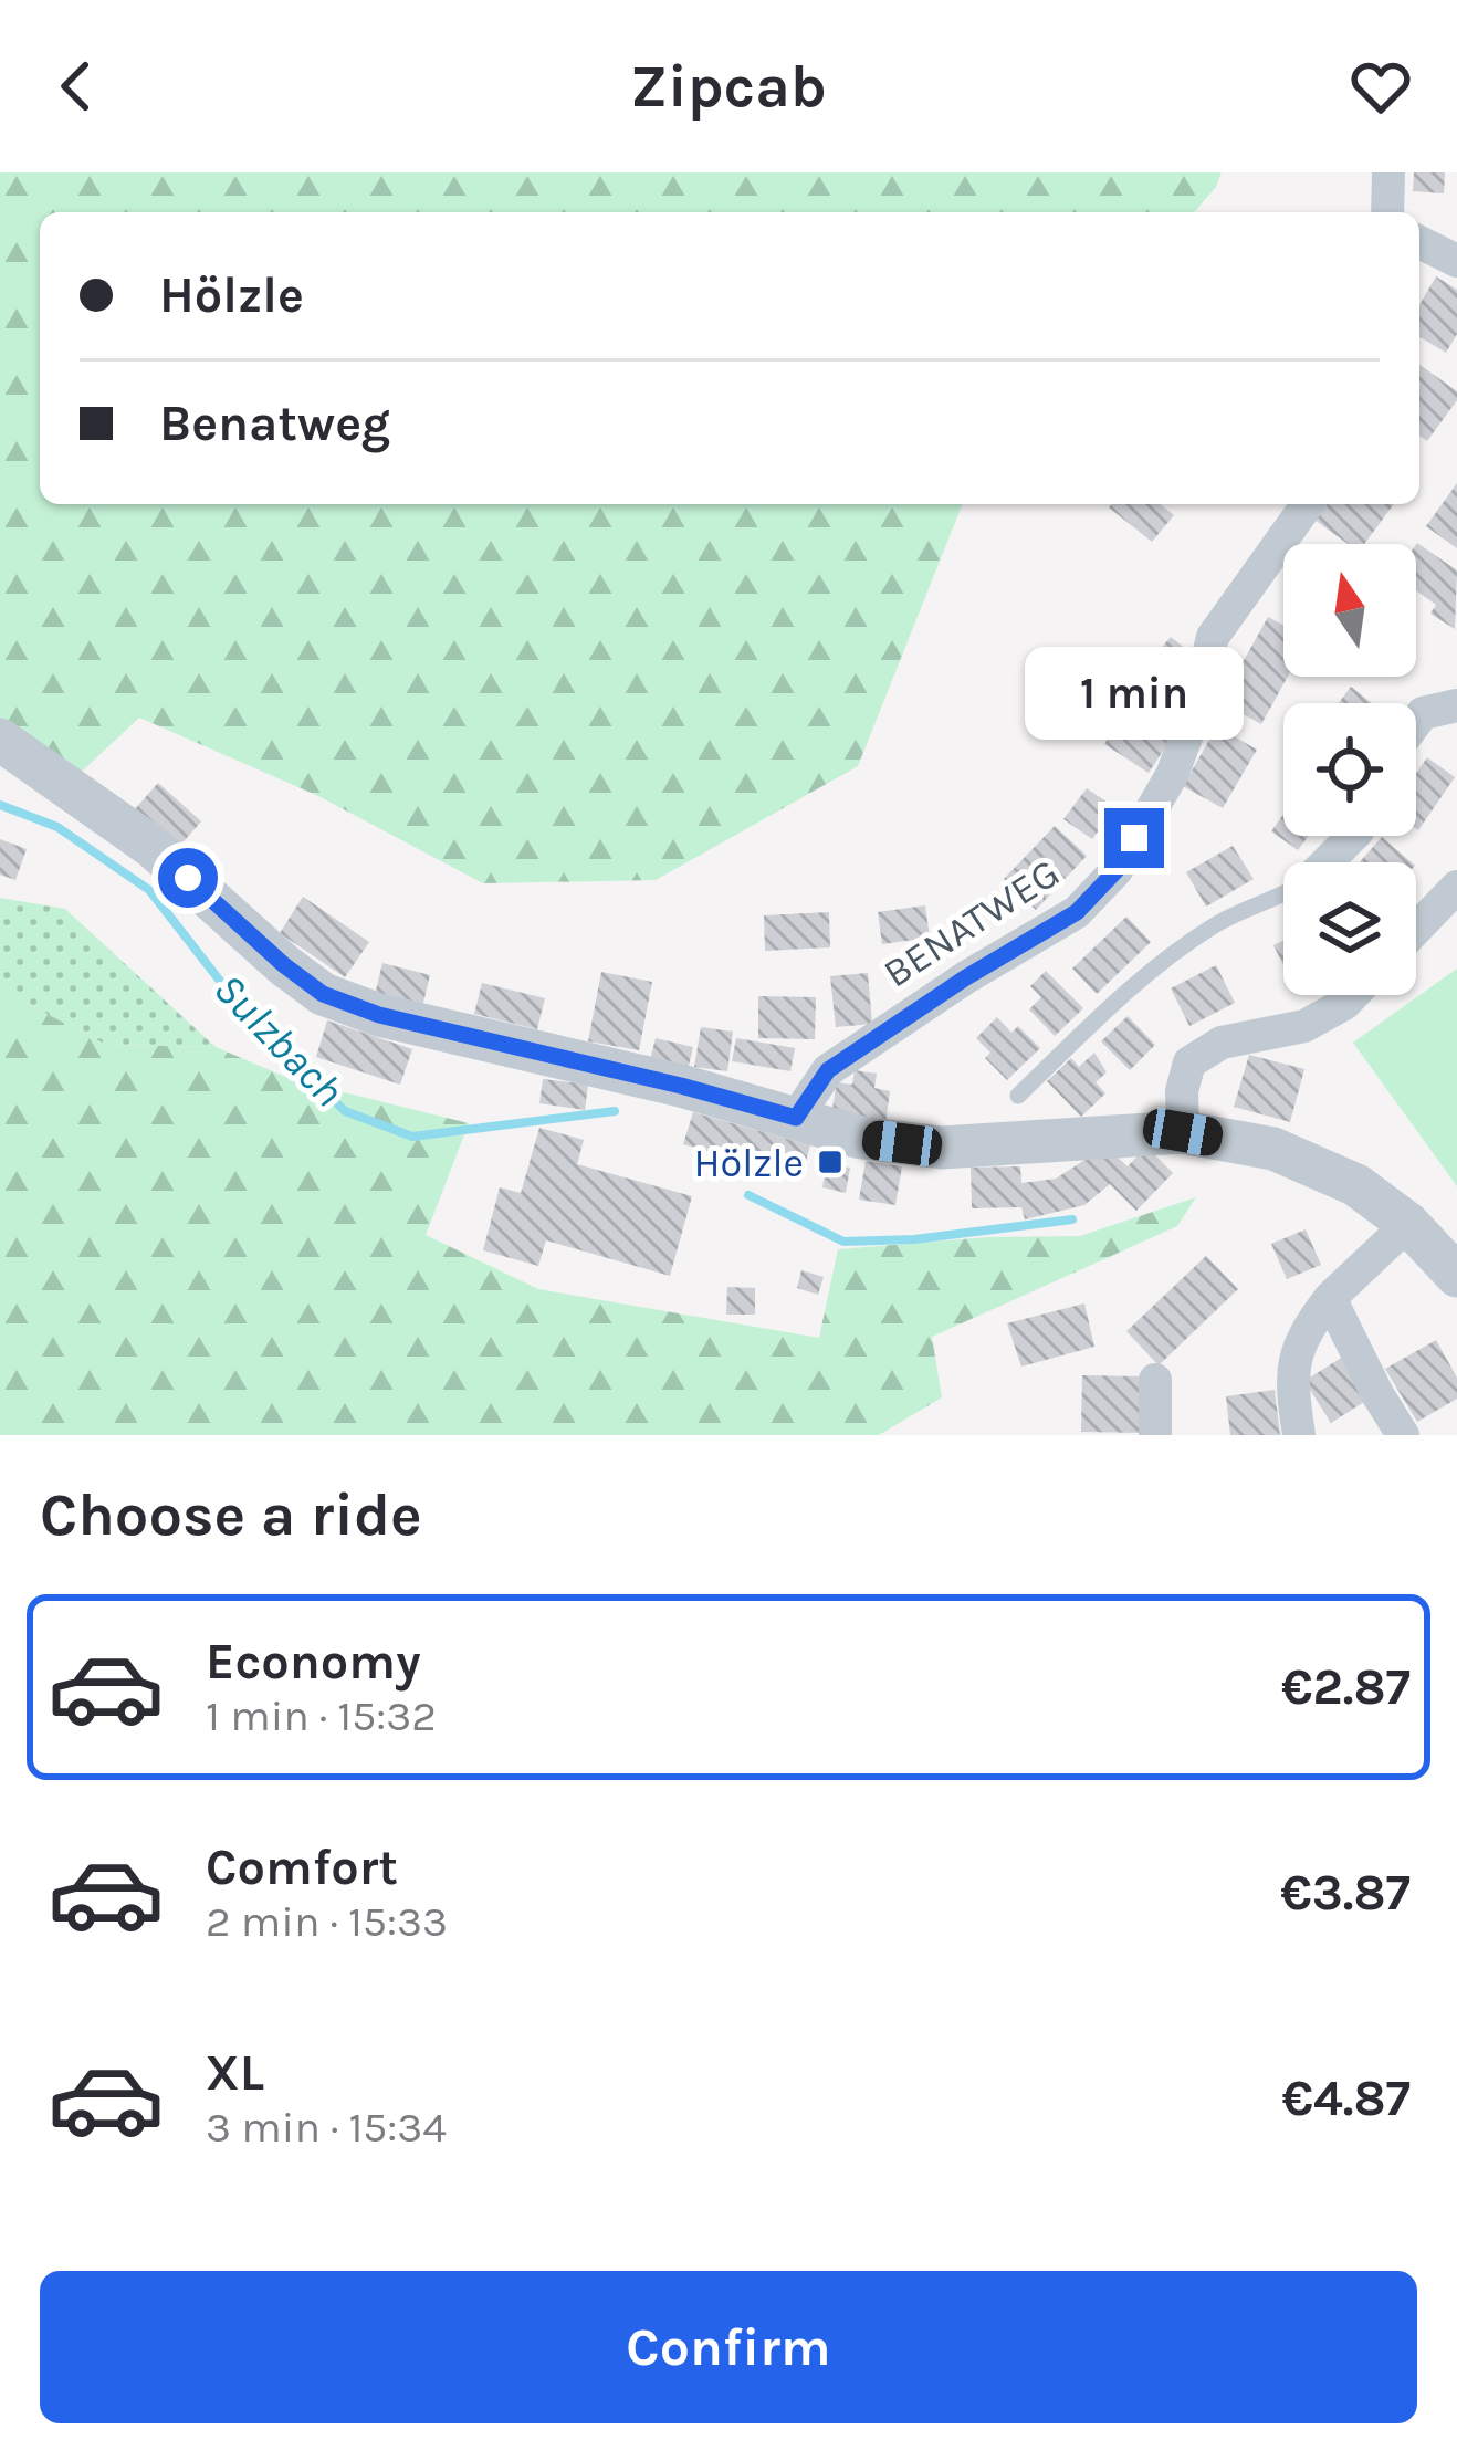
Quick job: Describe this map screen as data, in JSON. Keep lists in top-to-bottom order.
{
  "streets": {
    "street": ["BENATWEG"]
  },
  "water": ["Sulzbach"],
  "places": {
    "transit": ["Hölzle"]
  },
  "north": "top",
  "page": {
    "header": "Zipcab",
    "banner": ["Hölzle", "Benatweg"],
    "bubble": "1 min",
    "heading": "Choose a ride",
    "list": [
      {
        "name": "Economy",
        "note": "1 min · 15:32",
        "value": "€2.87"
      },
      {
        "name": "Comfort",
        "note": "2 min · 15:33",
        "value": "€3.87"
      },
      {
        "name": "XL",
        "note": "3 min · 15:34",
        "value": "€4.87"
      }
    ],
    "buttons": "Confirm"
  }
}
